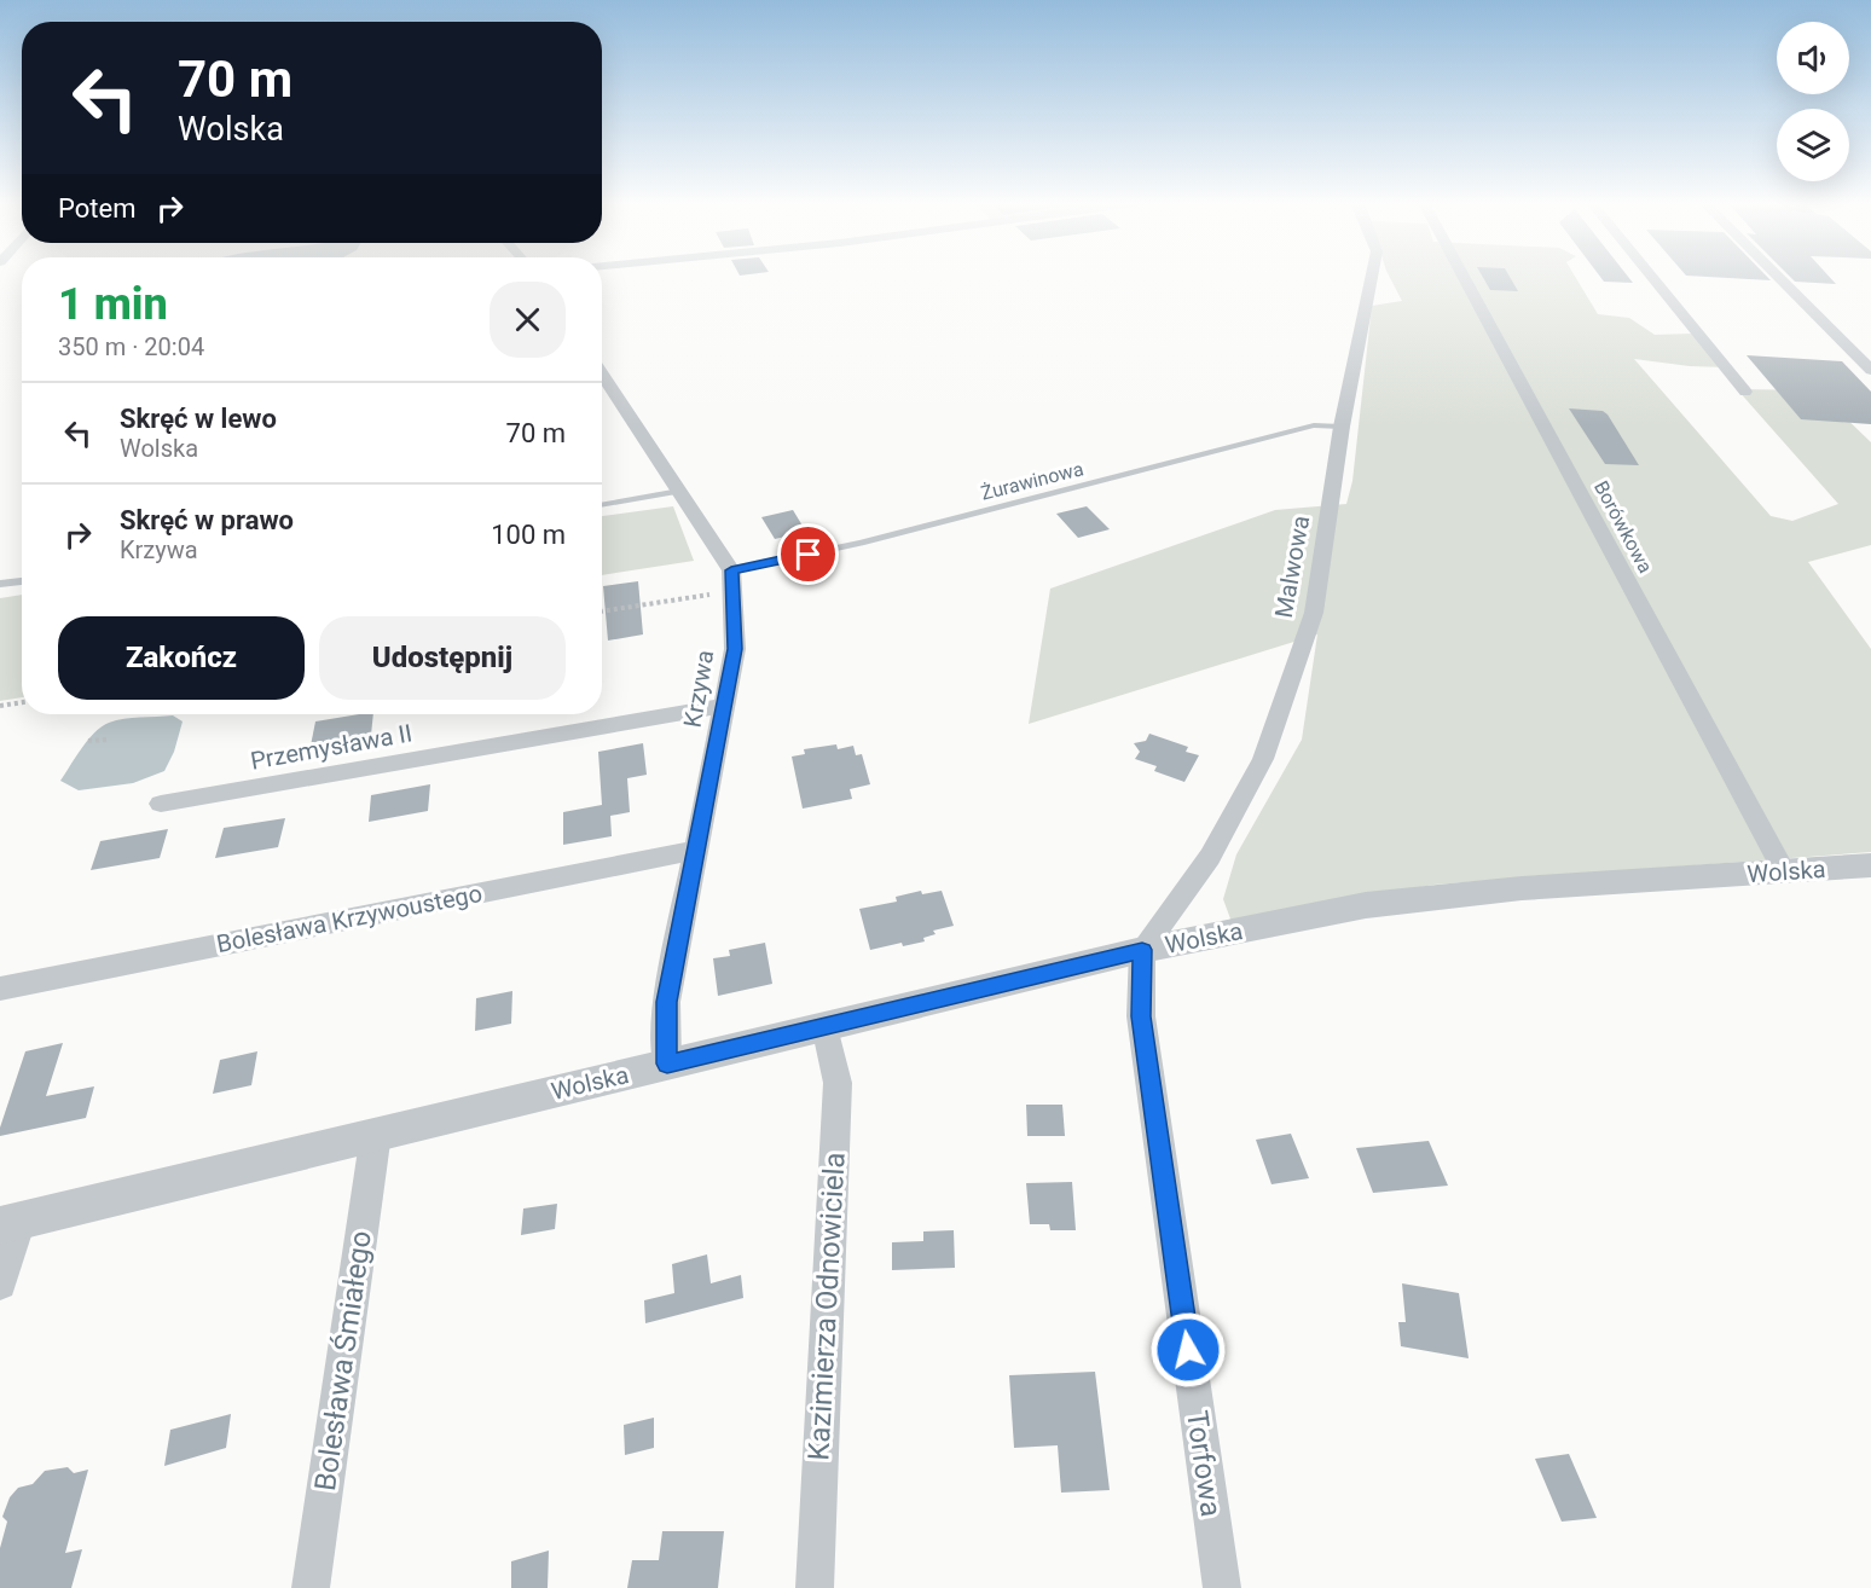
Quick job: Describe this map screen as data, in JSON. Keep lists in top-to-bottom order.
{
  "streets": {
    "street": [
      "Borówkowa",
      "Malwowa",
      "Krzywa",
      "Przemysława II",
      "Wolska",
      "Bolesława Krzywoustego",
      "Kazimierza Odnowiciela",
      "Bolesława Śmiałego",
      "Torfowa"
    ],
    "lane": ["Żurawinowa"]
  },
  "crossings": [
    ["Żurawinowa", "Malwowa"],
    ["Żurawinowa", "Krzywa"],
    ["Borówkowa", "Wolska"],
    ["Malwowa", "Wolska"],
    ["Malwowa", "Torfowa"],
    ["Krzywa", "Przemysława II"],
    ["Krzywa", "Wolska"],
    ["Krzywa", "Bolesława Krzywoustego"],
    ["Wolska", "Kazimierza Odnowiciela"],
    ["Wolska", "Bolesława Śmiałego"],
    ["Wolska", "Torfowa"]
  ],
  "page": {
    "turn": ["70 m", "Wolska"],
    "then": "Potem",
    "heading": ["1 min", "350 m · 20:04"],
    "list": [
      {
        "name": "Skręć w lewo",
        "note": "Wolska",
        "value": "70 m"
      },
      {
        "name": "Skręć w prawo",
        "note": "Krzywa",
        "value": "100 m"
      }
    ],
    "buttons": ["Zakończ", "Udostępnij"]
  }
}
